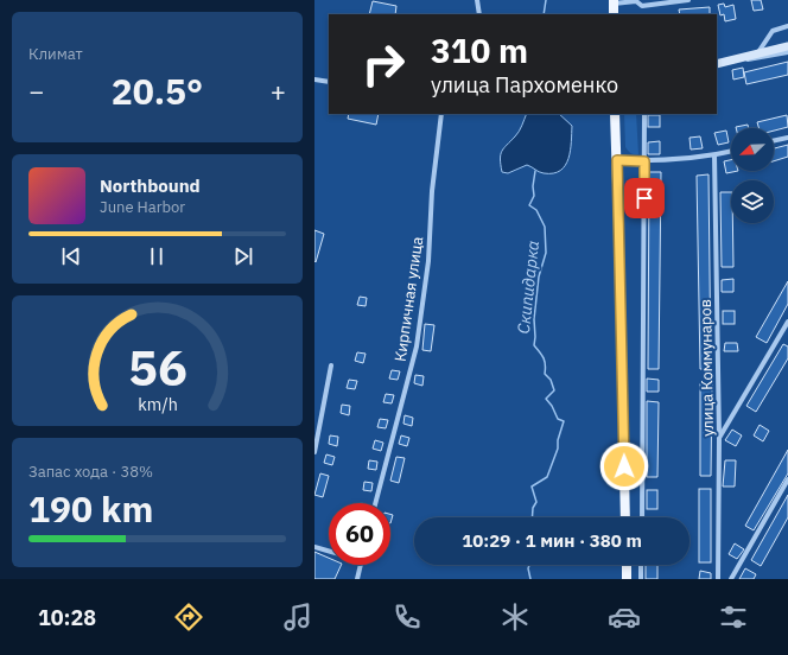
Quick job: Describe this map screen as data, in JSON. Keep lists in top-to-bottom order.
{
  "streets": {
    "street": ["Кирпичная улица", "улица Коммунаров"]
  },
  "water": ["Скипидарка"],
  "north": "bottom left",
  "page": {
    "tile": [
      "Климат",
      ["Запас хода · 38%", "190 km"]
    ],
    "turn": ["310 m", "улица Пархоменко"],
    "heat": ["−", "20.5°", "+"],
    "song": ["Northbound", "June Harbor"],
    "limit": "60",
    "trip": "10:29 · 1 мин · 380 m",
    "tabs": "10:28",
    "gauge": ["56", "km/h"]
  }
}
